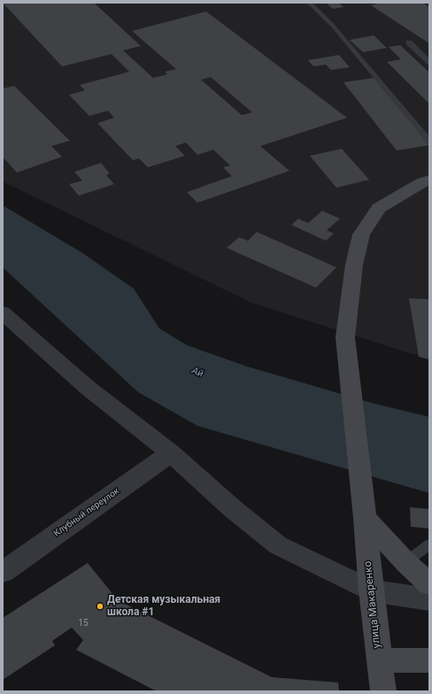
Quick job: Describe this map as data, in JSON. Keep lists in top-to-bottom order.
{
  "streets": {
    "street": ["Клубный переулок", "улица Макаренко"]
  },
  "water": ["Ай"],
  "places": ["Детская музыкальная школа #1"],
  "house_numbers": ["15"]
}
